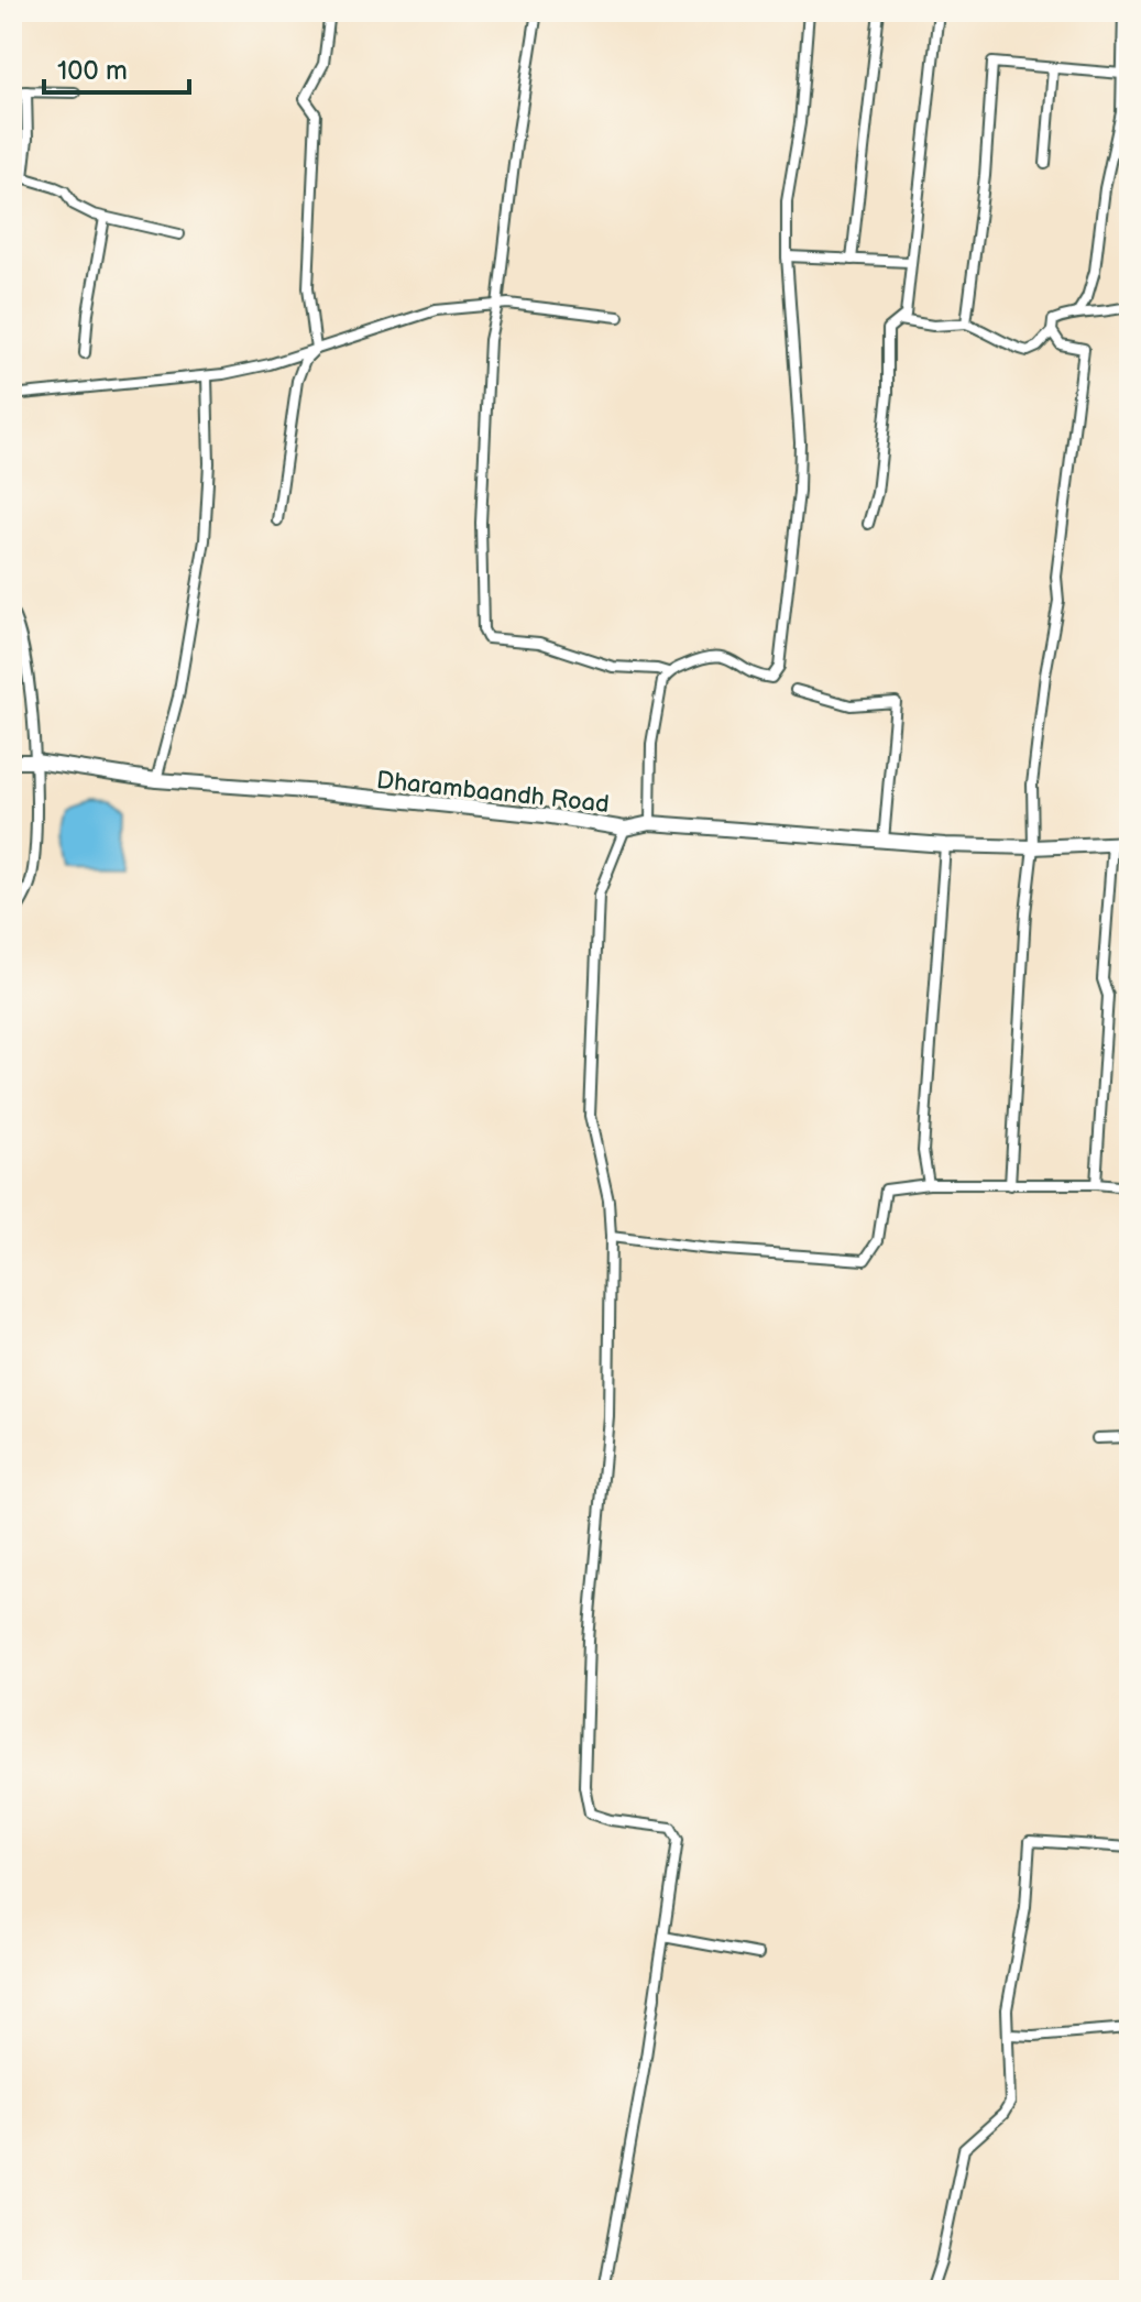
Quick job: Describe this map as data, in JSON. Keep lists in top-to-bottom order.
{
  "streets": {
    "main road": ["Dharambaandh Road"]
  },
  "scale_bar": "100 m"
}
